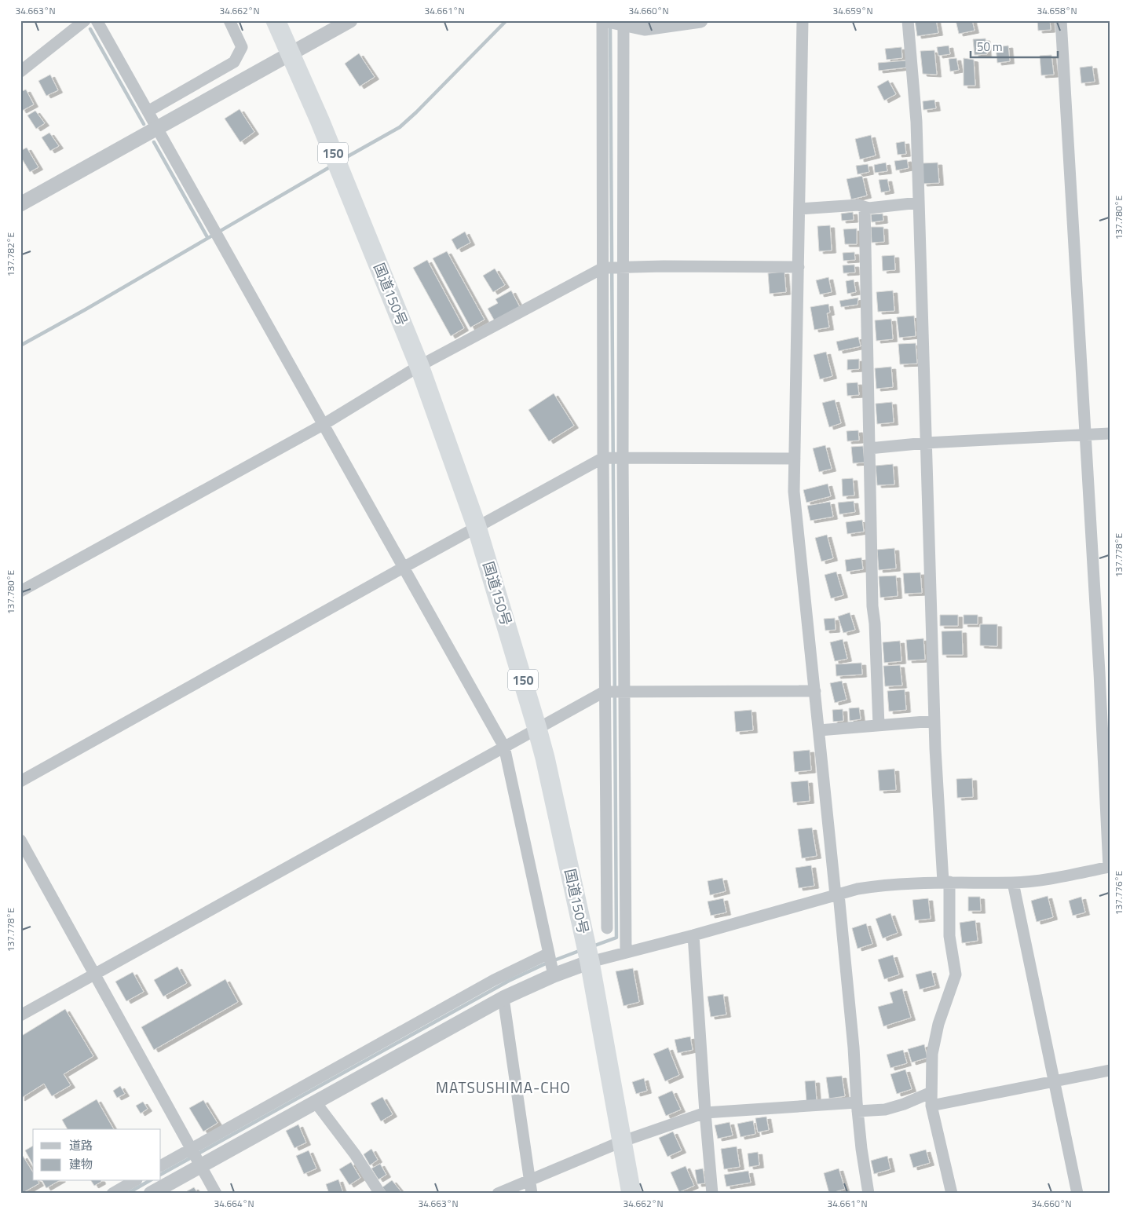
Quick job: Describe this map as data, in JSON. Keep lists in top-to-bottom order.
{
  "streets": {
    "highway": ["150", "国道150号"]
  },
  "districts": ["MATSUSHIMA-CHO"],
  "legend": ["道路", "建物"],
  "scale_bar": "50 m",
  "coordinates": [
    "34.663°N",
    "34.662°N",
    "34.661°N",
    "34.660°N",
    "34.659°N",
    "34.658°N",
    "137.780°E",
    "137.782°E",
    "137.778°E",
    "137.776°E",
    "34.664°N"
  ]
}
